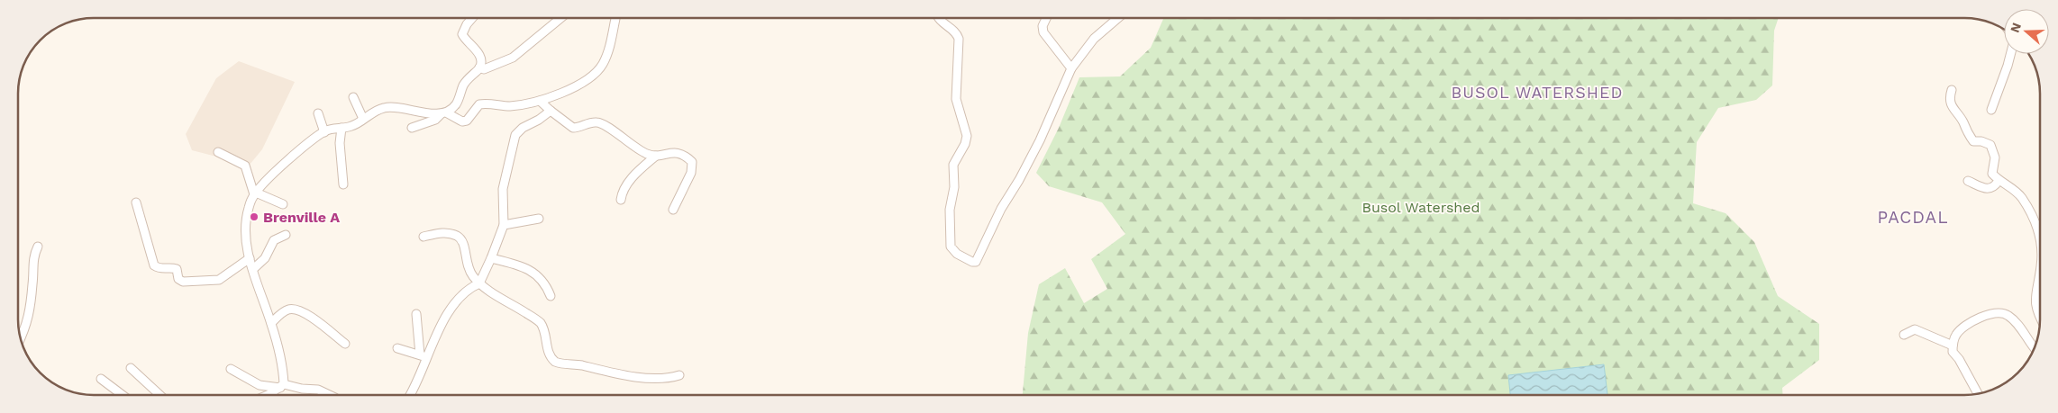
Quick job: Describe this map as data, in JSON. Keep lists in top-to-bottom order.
{
  "districts": ["BUSOL WATERSHED", "PACDAL"],
  "parks": ["Busol Watershed"],
  "places": ["Brenville A"],
  "north": "left"
}
